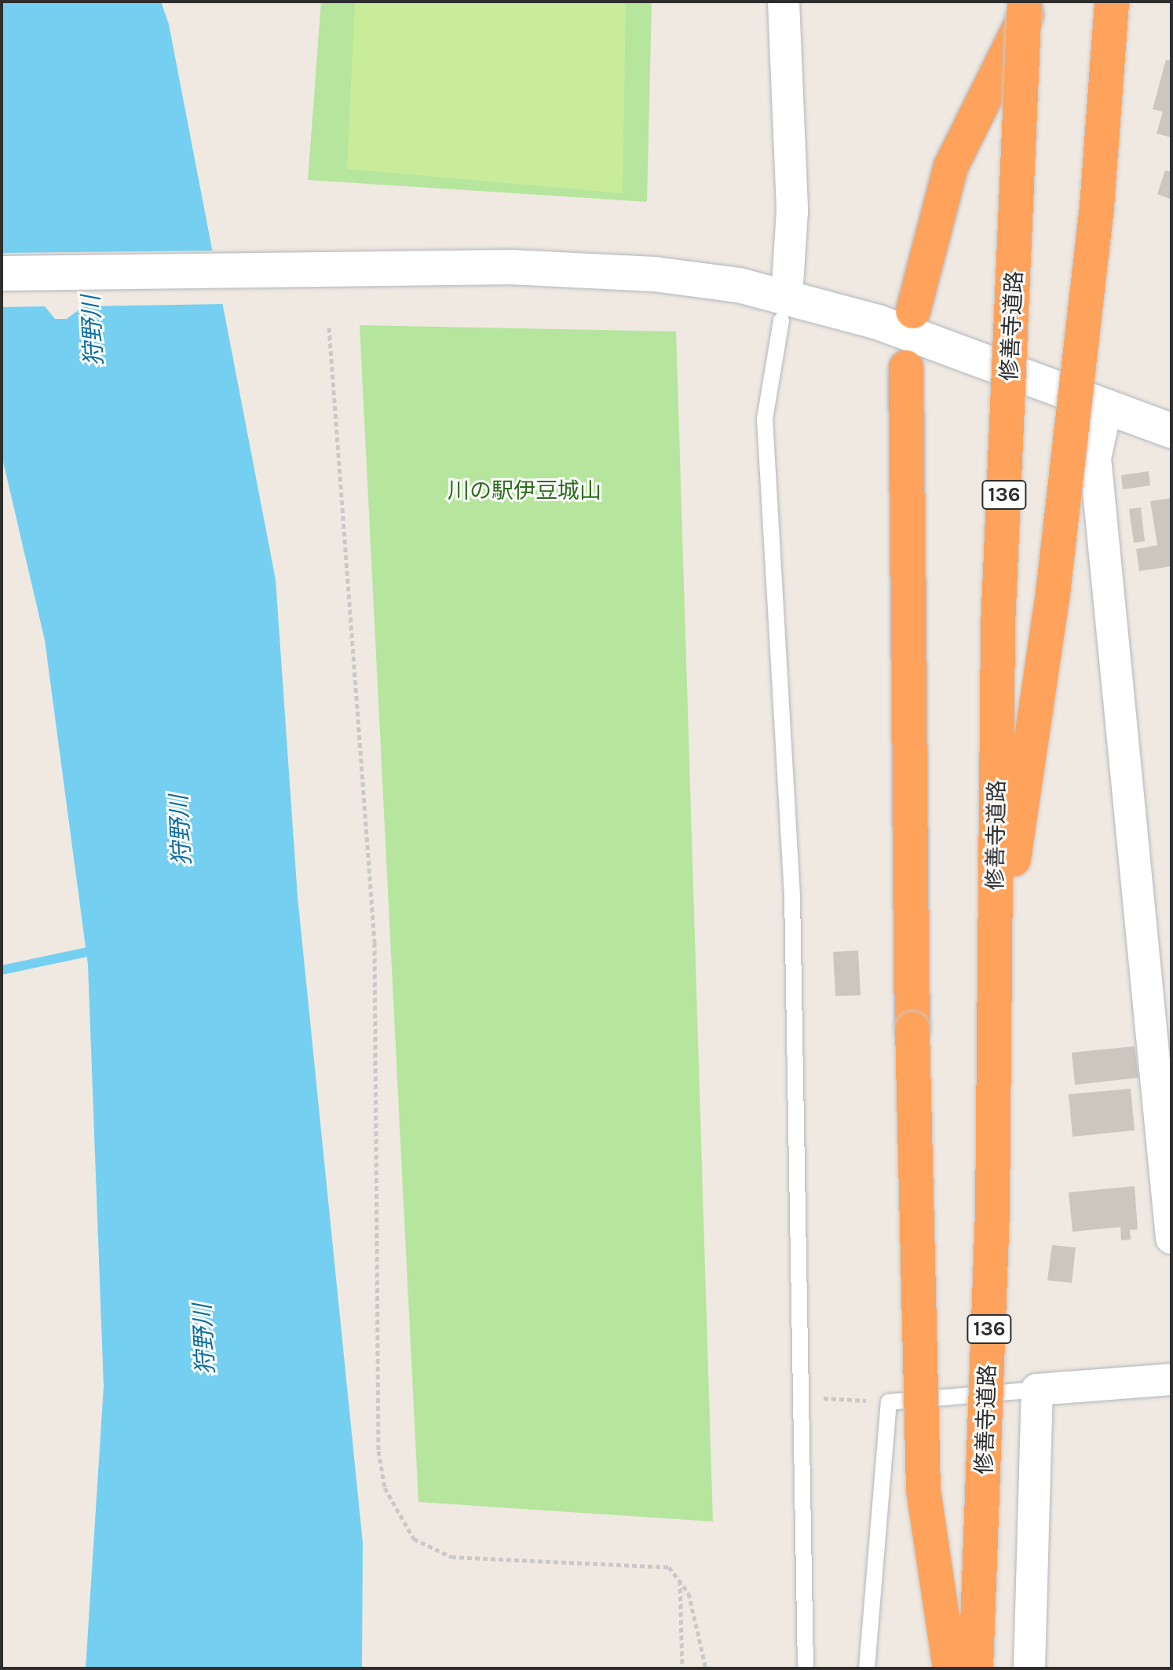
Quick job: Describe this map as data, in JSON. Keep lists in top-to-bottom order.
{
  "streets": {
    "highway": ["修善寺道路", "136"]
  },
  "water": ["狩野川"],
  "parks": ["川の駅伊豆城山"]
}
